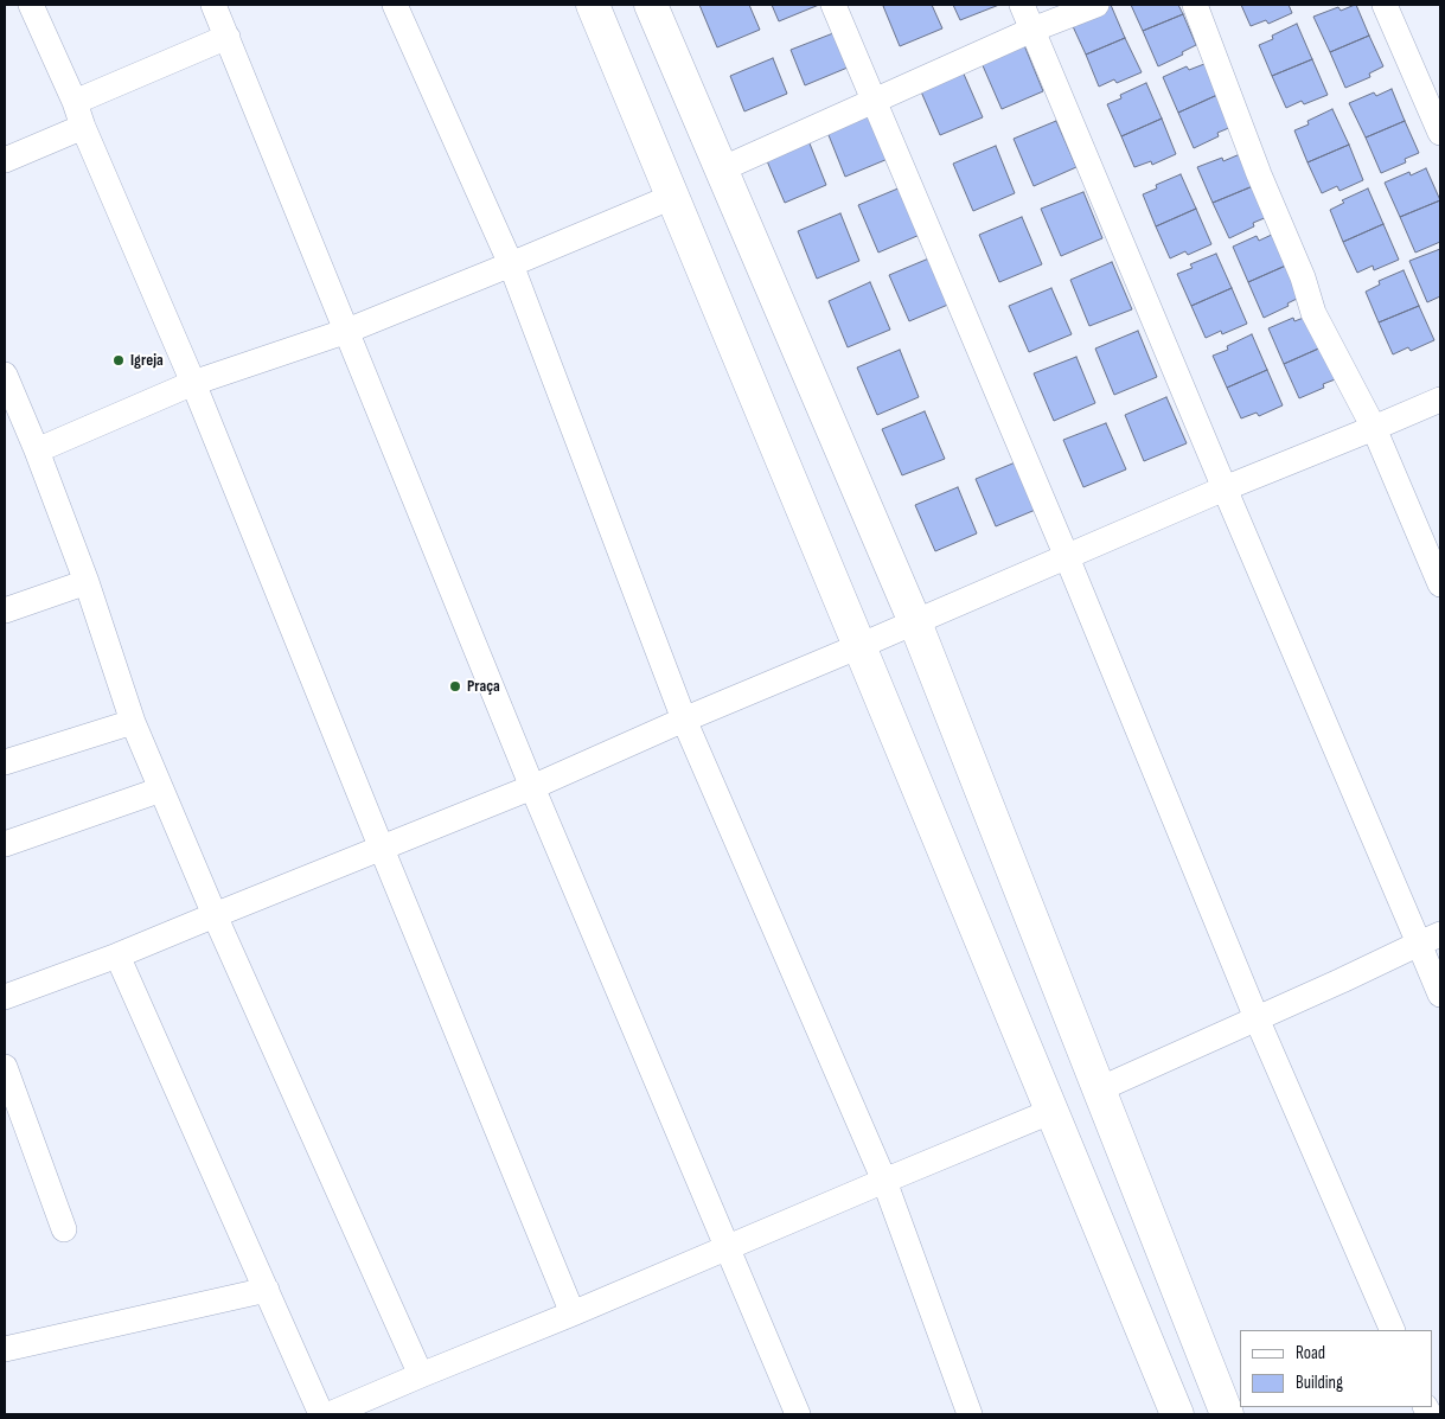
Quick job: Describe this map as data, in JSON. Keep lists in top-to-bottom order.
{
  "places": ["Igreja", "Praça"],
  "legend": ["Road", "Building"]
}
